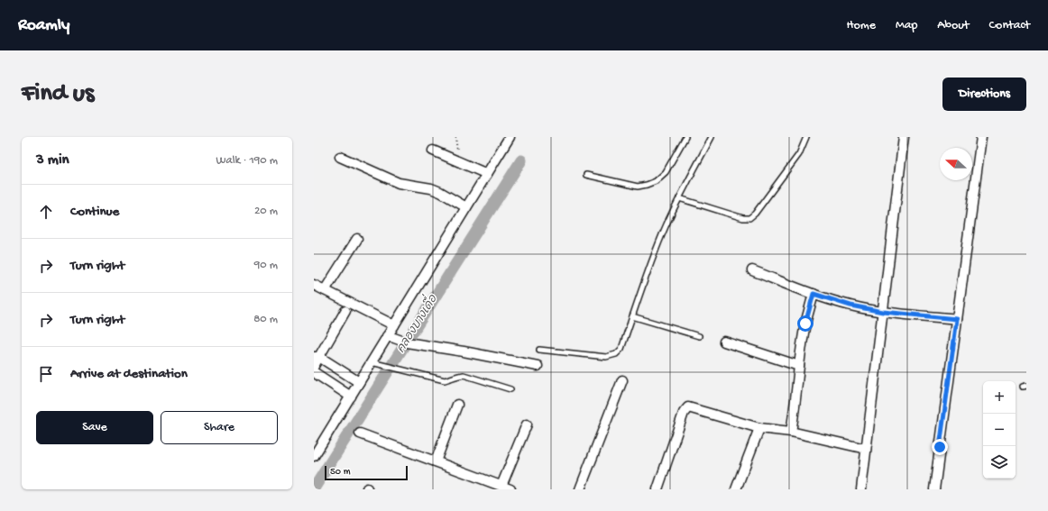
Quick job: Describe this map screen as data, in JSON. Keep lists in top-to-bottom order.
{
  "water": ["คลองบางเดื่อ"],
  "scale_bar": "50 m",
  "north": "left",
  "page": {
    "header": "Roamly",
    "nav": [
      "Home",
      "Map",
      "About",
      "Contact"
    ],
    "buttons": [
      "Directions",
      ["Save", "Share"]
    ],
    "title": "Find us",
    "heading": ["3 min", "Walk · 190 m"],
    "list": [
      ["Continue", "20 m"],
      ["Turn right", "90 m"],
      ["Turn right", "80 m"],
      "Arrive at destination"
    ],
    "map_buttons": ["+", "−"],
    "scale": "50 m"
  }
}
